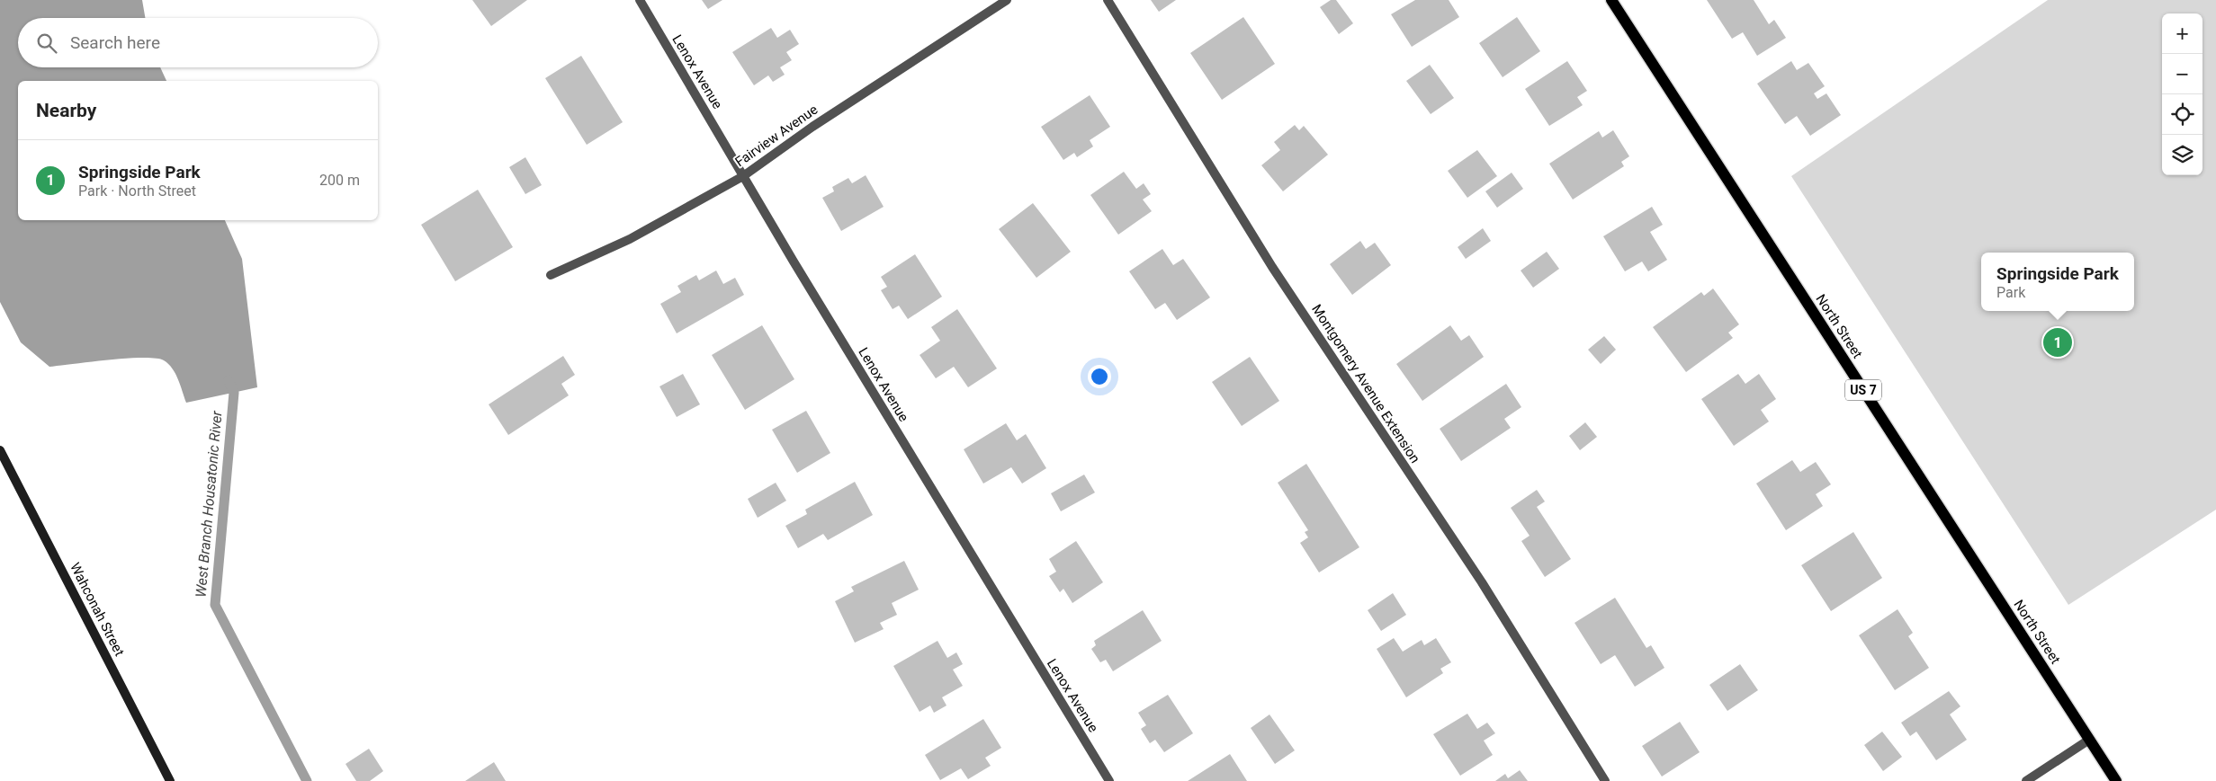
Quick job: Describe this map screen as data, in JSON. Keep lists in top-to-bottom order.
{
  "streets": {
    "main road": ["North Street", "US 7"],
    "street": [
      "Lenox Avenue",
      "Fairview Avenue",
      "Montgomery Avenue Extension",
      "Wahconah Street"
    ]
  },
  "crossings": [
    ["Lenox Avenue", "Fairview Avenue"]
  ],
  "water": ["West Branch Housatonic River"],
  "page": {
    "map_buttons": ["+", "−"],
    "search": "Search here",
    "heading": "Nearby",
    "list": [
      {
        "mark": "1",
        "name": "Springside Park",
        "note": "Park · North Street",
        "value": "200 m"
      }
    ],
    "popup": ["Springside Park", "Park"],
    "pins": "1"
  }
}
